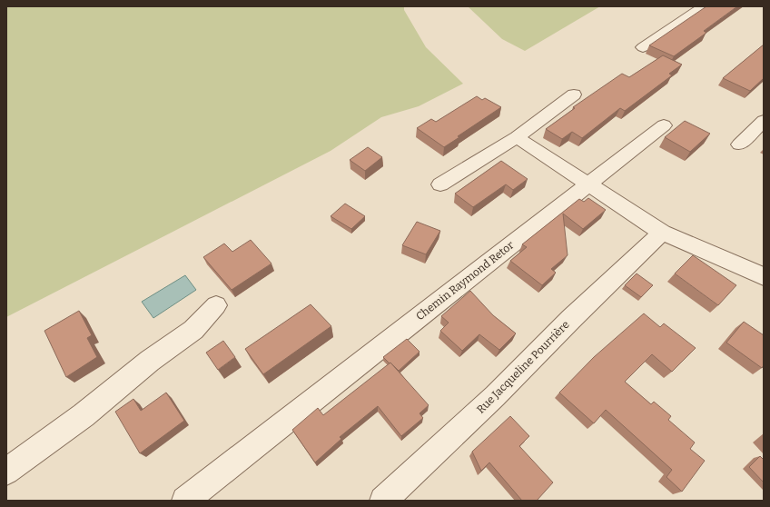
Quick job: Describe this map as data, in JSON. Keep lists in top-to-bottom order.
{
  "streets": {
    "street": ["Chemin Raymond Retor", "Rue Jacqueline Pourrière"]
  }
}
